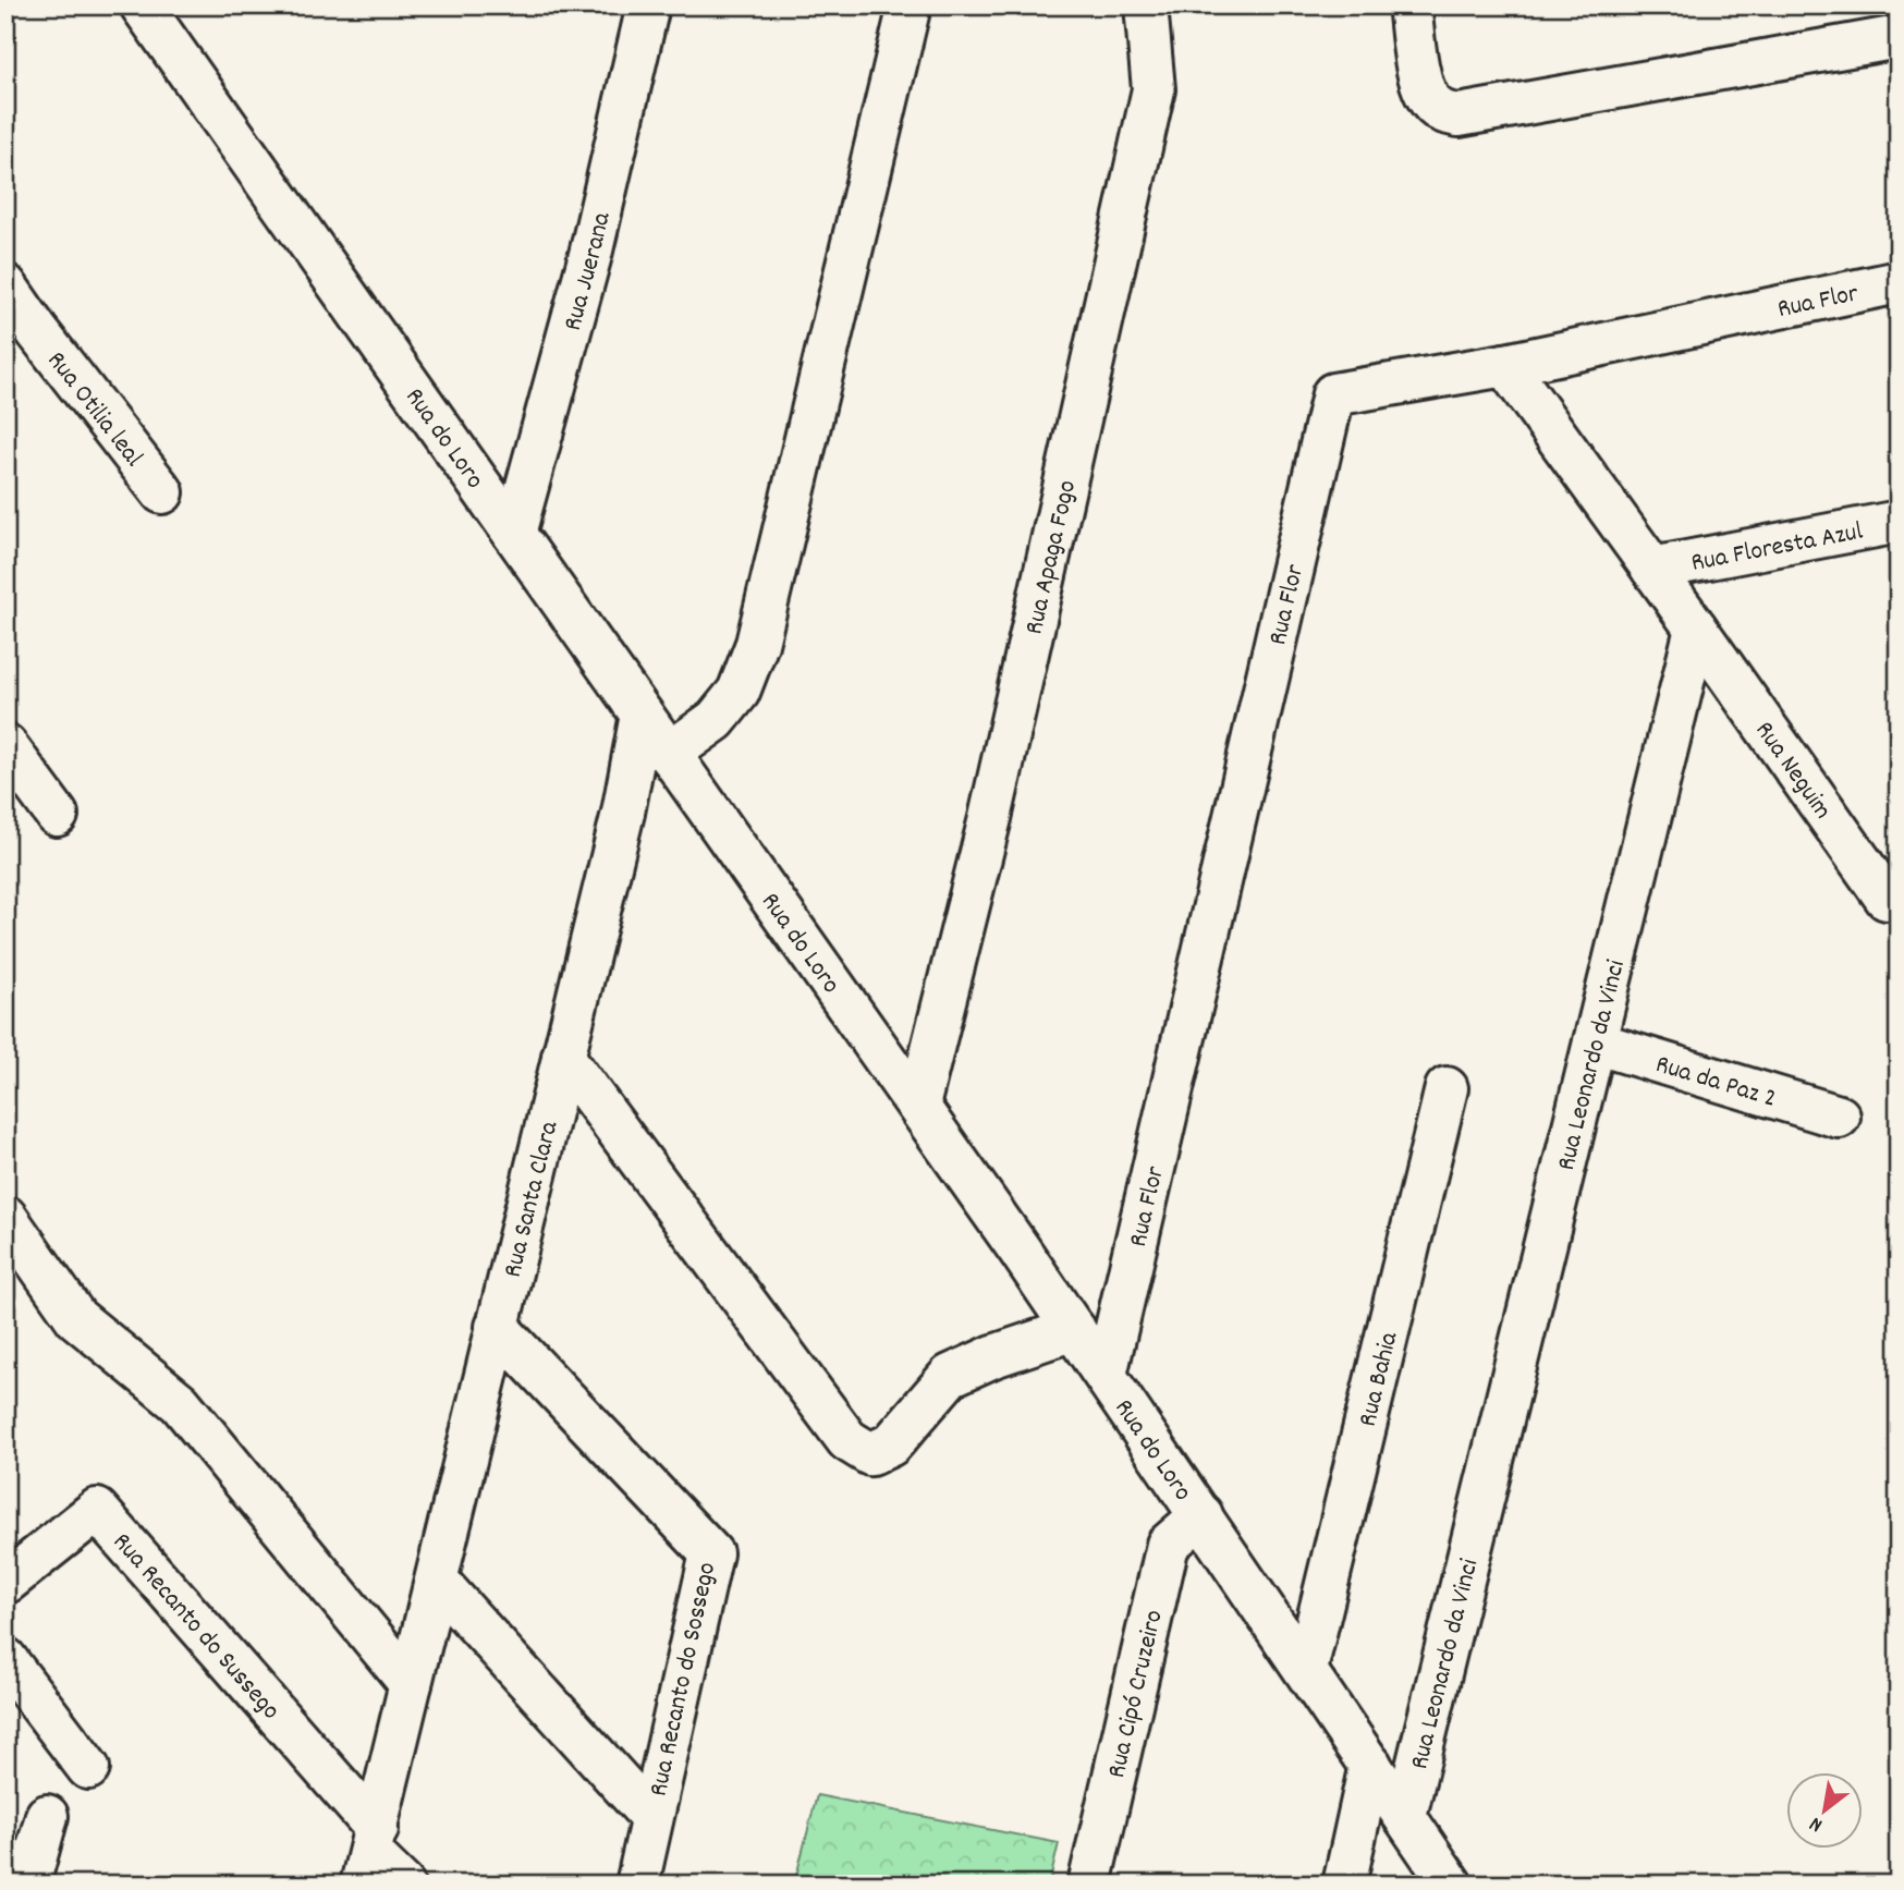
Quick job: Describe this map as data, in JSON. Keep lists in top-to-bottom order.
{
  "streets": {
    "street": [
      "Rua Juerana",
      "Rua Flor",
      "Rua Otilia leal",
      "Rua do Loro",
      "Rua Floresta Azul",
      "Rua Apaga Fogo",
      "Rua Neguim",
      "Rua Leonardo da Vinci",
      "Rua da Paz 2",
      "Rua Santa Clara",
      "Rua Bahia",
      "Rua Recanto do Sussego",
      "Rua Recanto do Sossego",
      "Rua Cipó Cruzeiro"
    ]
  },
  "crossings": [
    ["Rua Juerana", "Rua do Loro"],
    ["Rua Flor", "Rua do Loro"],
    ["Rua do Loro", "Rua Apaga Fogo"],
    ["Rua do Loro", "Rua Leonardo da Vinci"],
    ["Rua do Loro", "Rua Santa Clara"],
    ["Rua do Loro", "Rua Bahia"],
    ["Rua do Loro", "Rua Cipó Cruzeiro"],
    ["Rua Neguim", "Rua Leonardo da Vinci"],
    ["Rua Leonardo da Vinci", "Rua da Paz 2"],
    ["Rua Santa Clara", "Rua Recanto do Sussego"],
    ["Rua Santa Clara", "Rua Recanto do Sossego"]
  ],
  "north": "bottom left"
}
